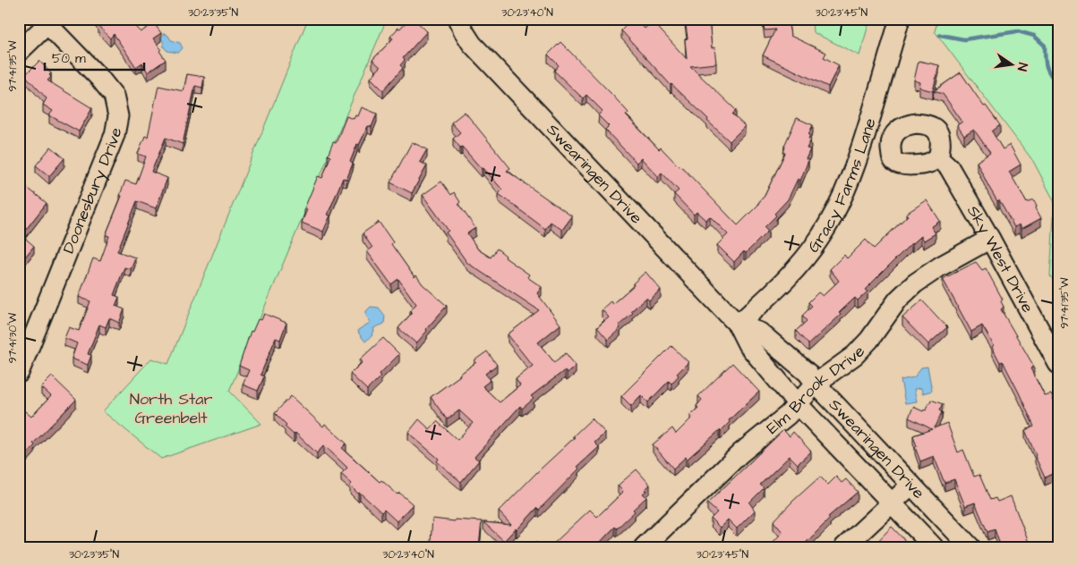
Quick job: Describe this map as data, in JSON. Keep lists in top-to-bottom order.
{
  "streets": {
    "street": [
      "Swearingen Drive",
      "Gracy Farms Lane",
      "Doonesbury Drive",
      "Sky West Drive",
      "Elm Brook Drive"
    ]
  },
  "crossings": [
    ["Swearingen Drive", "Gracy Farms Lane"],
    ["Swearingen Drive", "Elm Brook Drive"],
    ["Sky West Drive", "Elm Brook Drive"]
  ],
  "parks": ["North Star Greenbelt"],
  "scale_bar": "50 m",
  "north": "right",
  "coordinates": [
    "30°23'35\"N",
    "30°23'40\"N",
    "30°23'45\"N",
    "97°41'35\"W",
    "97°41'30\"W"
  ]
}
